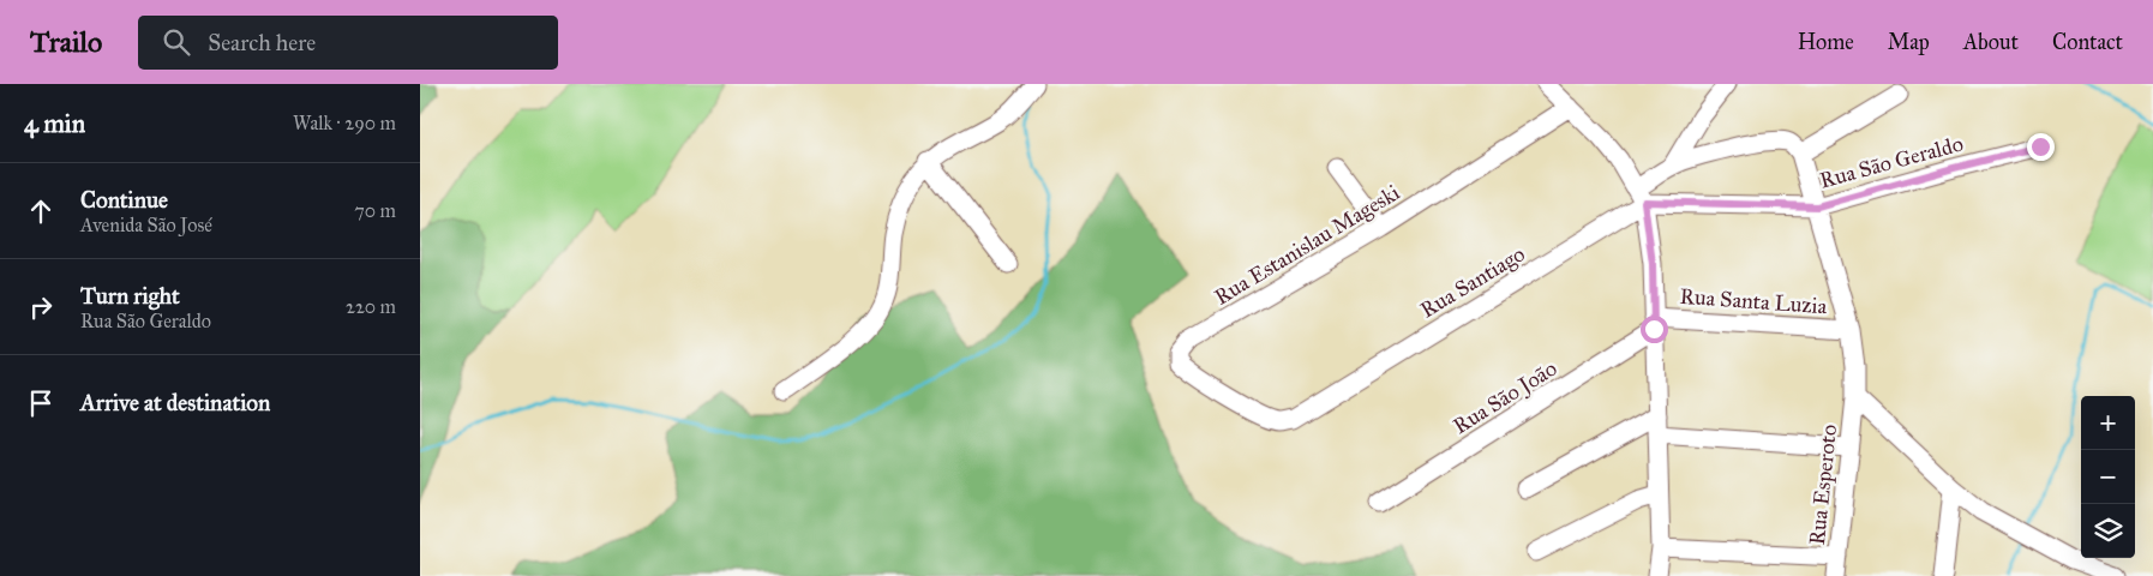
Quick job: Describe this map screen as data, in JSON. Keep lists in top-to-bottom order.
{
  "streets": {
    "street": [
      "Rua São Geraldo",
      "Rua Estanislau Mageski",
      "Rua Santiago",
      "Rua Santa Luzia",
      "Rua São João",
      "Rua Esperoto"
    ]
  },
  "crossings": [
    ["Rua São Geraldo", "Rua Santiago"],
    ["Rua São Geraldo", "Rua Esperoto"],
    ["Rua Estanislau Mageski", "Rua Santiago"],
    ["Rua Santa Luzia", "Rua São João"],
    ["Rua Santa Luzia", "Rua Esperoto"]
  ],
  "page": {
    "header": "Trailo",
    "search": "Search here",
    "nav": [
      "Home",
      "Map",
      "About",
      "Contact"
    ],
    "heading": ["4 min", "Walk · 290 m"],
    "list": [
      ["Continue", "Avenida São José", "70 m"],
      ["Turn right", "Rua São Geraldo", "220 m"],
      "Arrive at destination"
    ],
    "map_buttons": ["+", "−"]
  }
}
